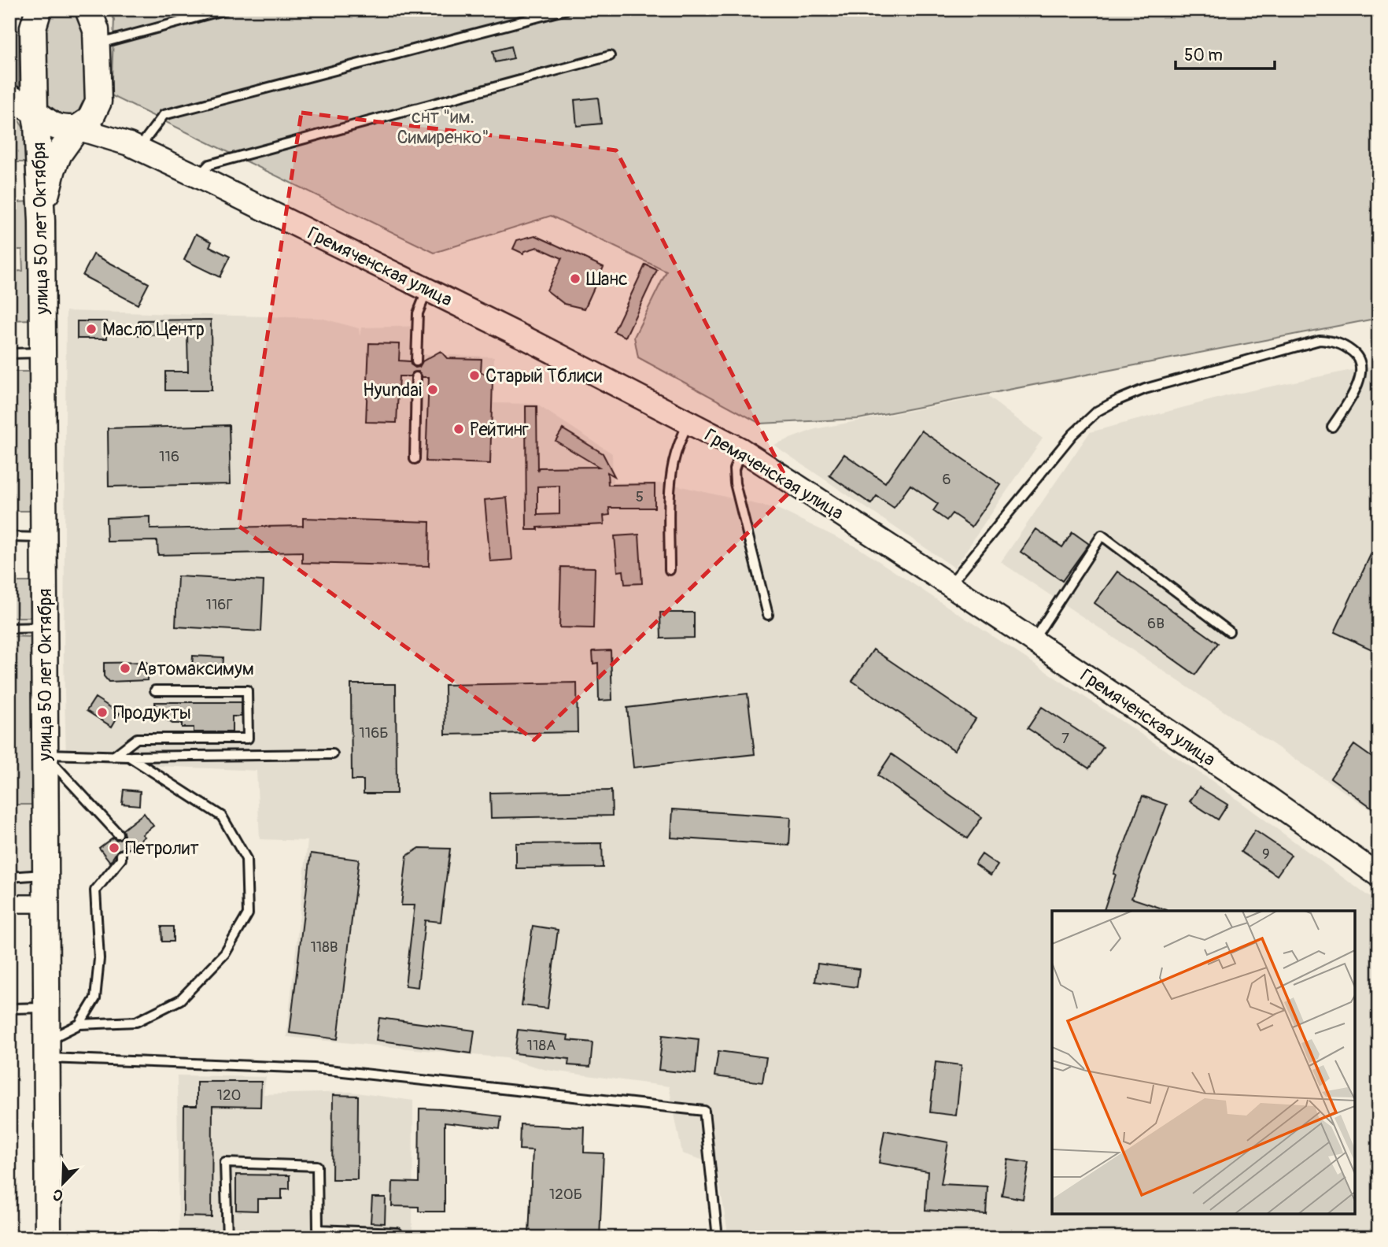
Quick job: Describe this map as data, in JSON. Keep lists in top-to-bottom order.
{
  "streets": {
    "main road": ["улица 50 лет Октября", "Гремяченская улица"]
  },
  "parks": ["снт \"им. Симиренко\""],
  "places": [
    "Шанс",
    "Масло Центр",
    "Старый Тблиси",
    "Hyundai",
    "Рейтинг",
    "Автомаксимум",
    "Продукты",
    "Петролит"
  ],
  "house_numbers": [
    "116",
    "6",
    "5",
    "116Г",
    "6В",
    "116Б",
    "7",
    "9",
    "118В",
    "118А",
    "120",
    "120Б"
  ],
  "scale_bar": "50 m",
  "north": "bottom left"
}
